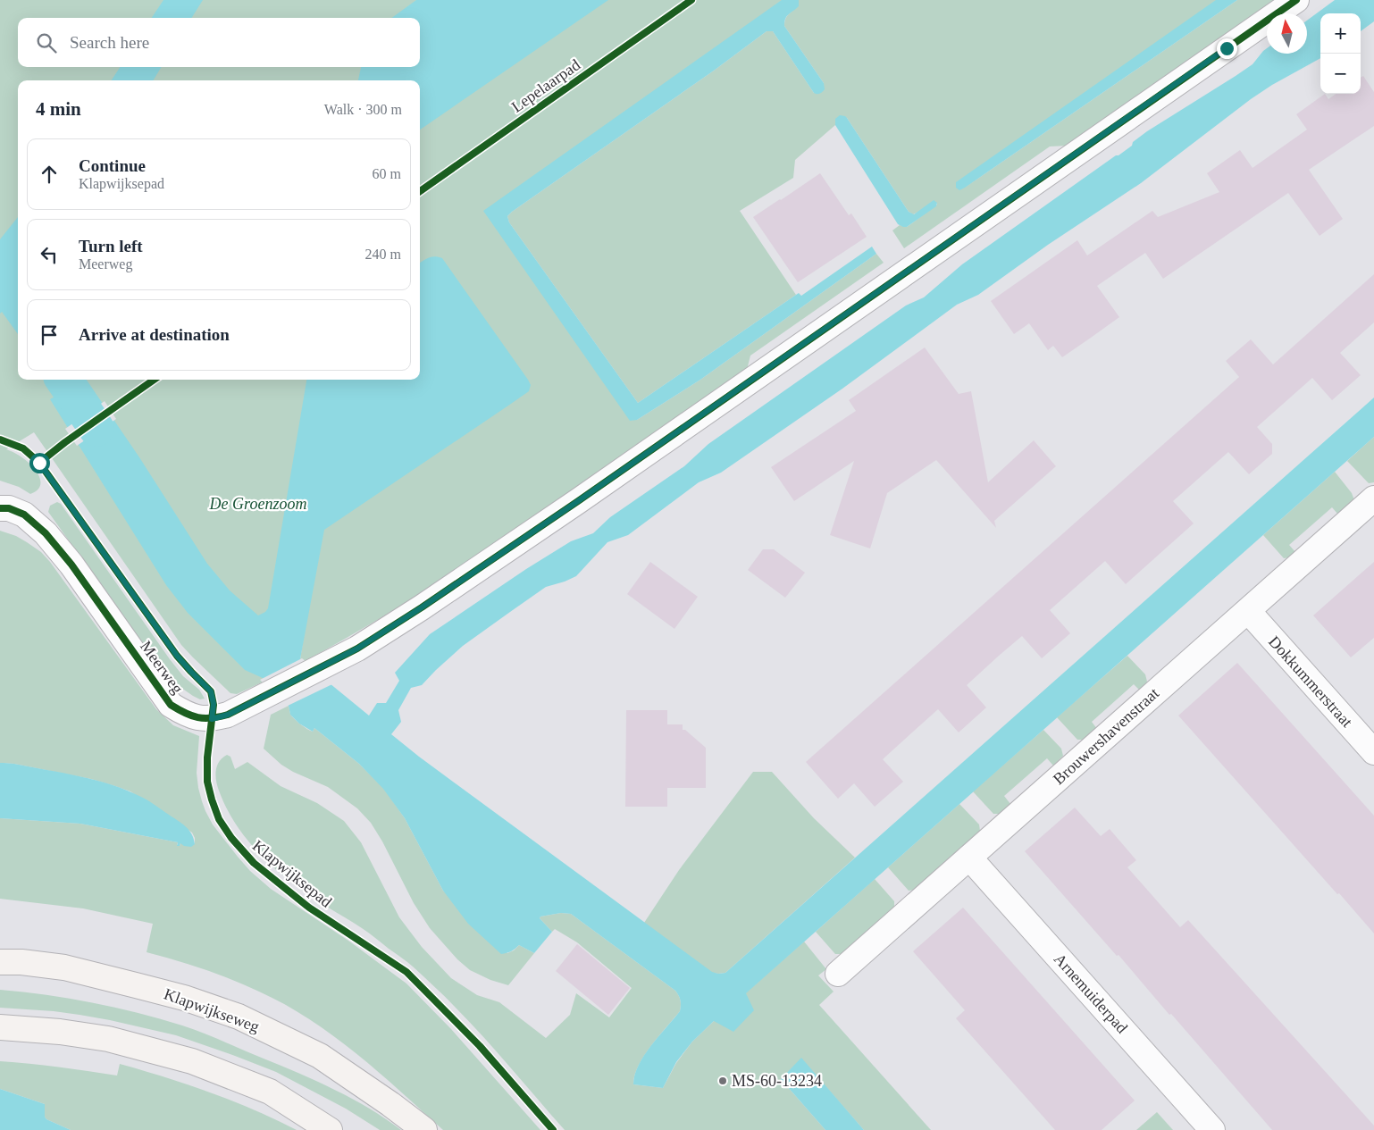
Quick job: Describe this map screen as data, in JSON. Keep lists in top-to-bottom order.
{
  "streets": {
    "main road": ["Klapwijkseweg"],
    "street": [
      "Meerweg",
      "Dokkummerstraat",
      "Brouwershavenstraat",
      "Arnemuiderpad"
    ],
    "cycle path": ["Lepelaarpad", "Klapwijksepad"]
  },
  "crossings": [
    ["Dokkummerstraat", "Brouwershavenstraat"],
    ["Brouwershavenstraat", "Arnemuiderpad"]
  ],
  "parks": ["De Groenzoom"],
  "places": ["MS-60-13234"],
  "north": "top",
  "page": {
    "map_buttons": ["+", "−"],
    "search": "Search here",
    "heading": ["4 min", "Walk · 300 m"],
    "list": [
      ["Continue", "Klapwijksepad", "60 m"],
      ["Turn left", "Meerweg", "240 m"],
      "Arrive at destination"
    ]
  }
}
